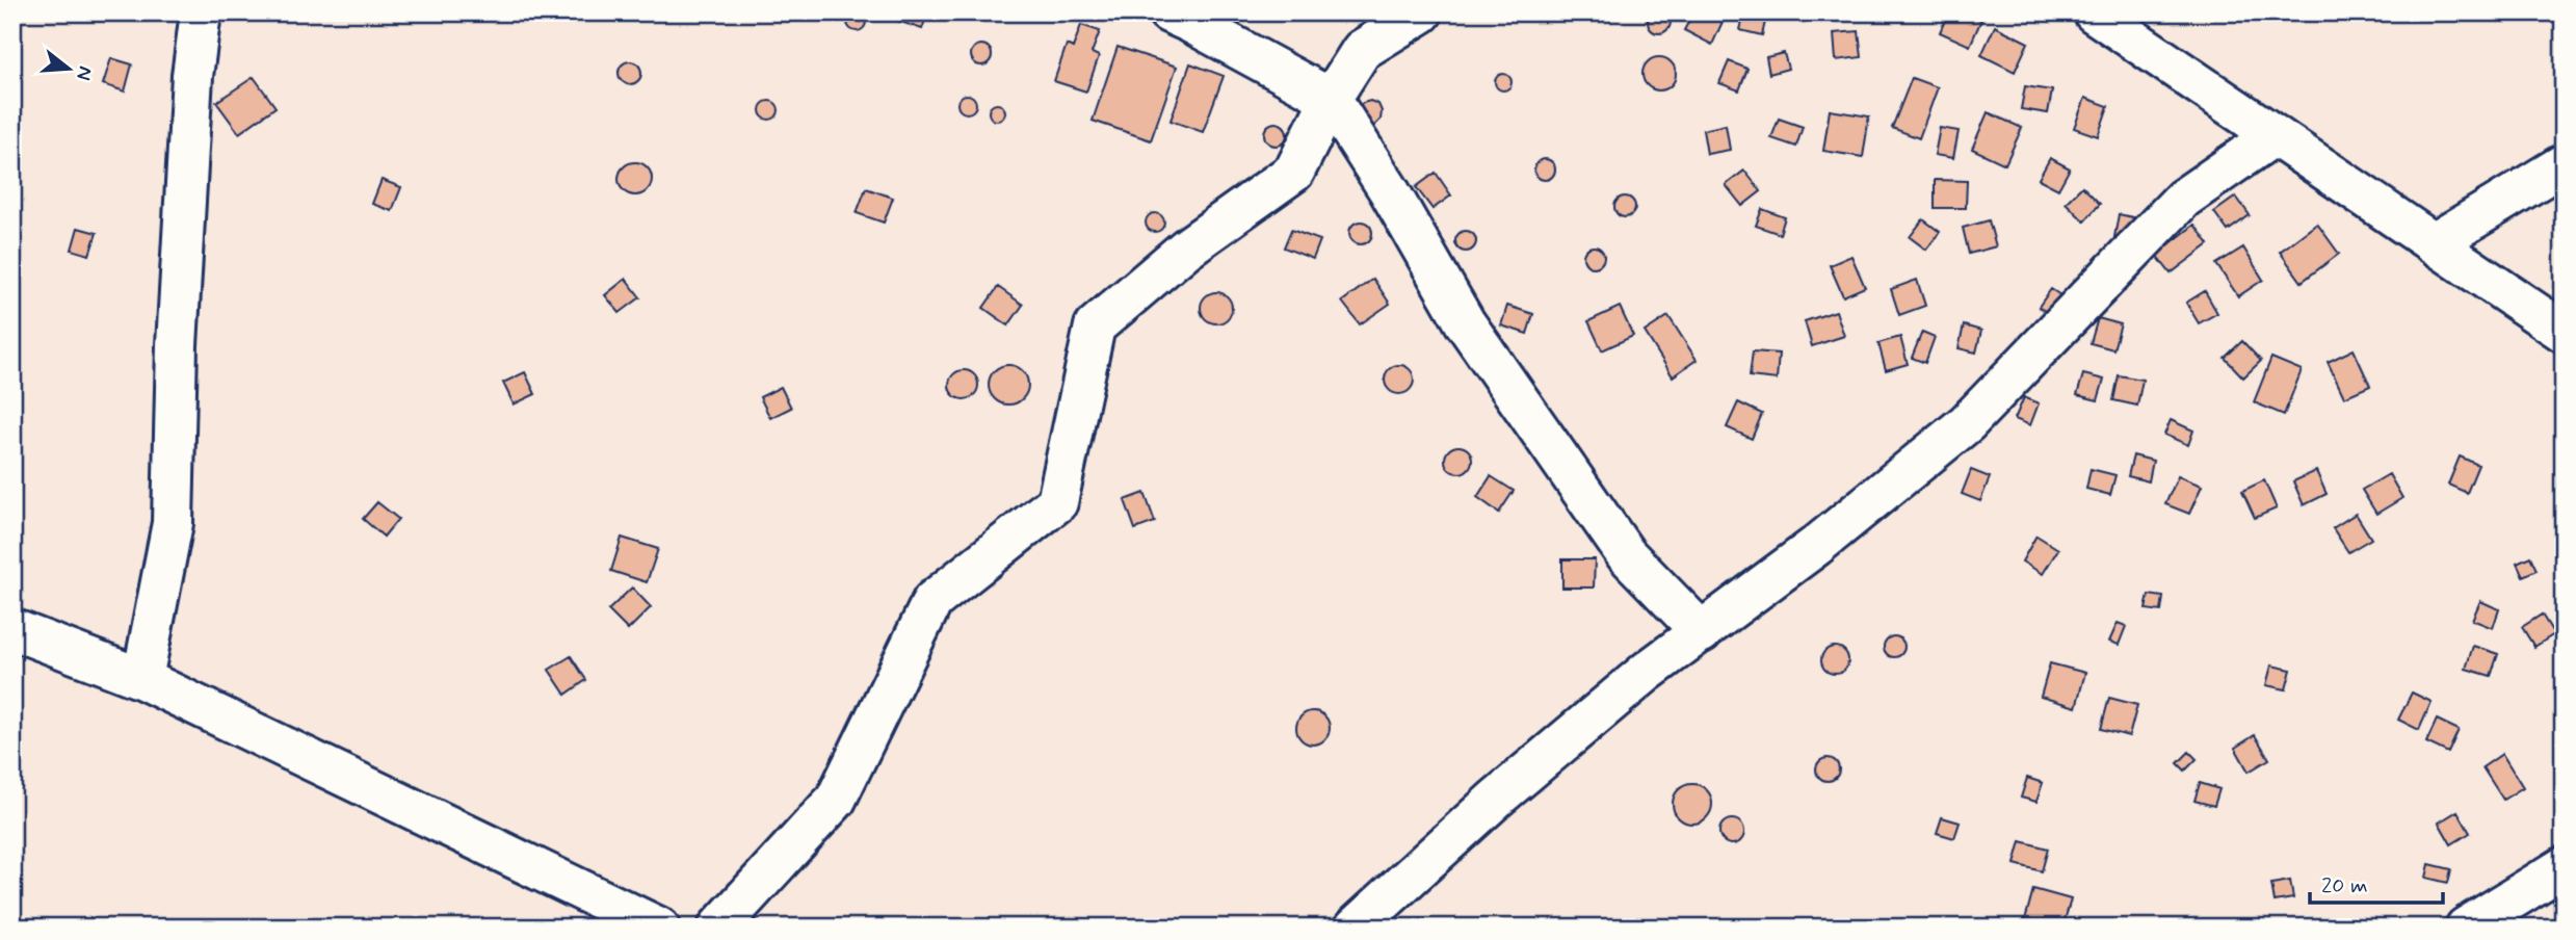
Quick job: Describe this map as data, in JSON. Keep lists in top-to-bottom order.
{
  "scale_bar": "20 m",
  "north": "right"
}
